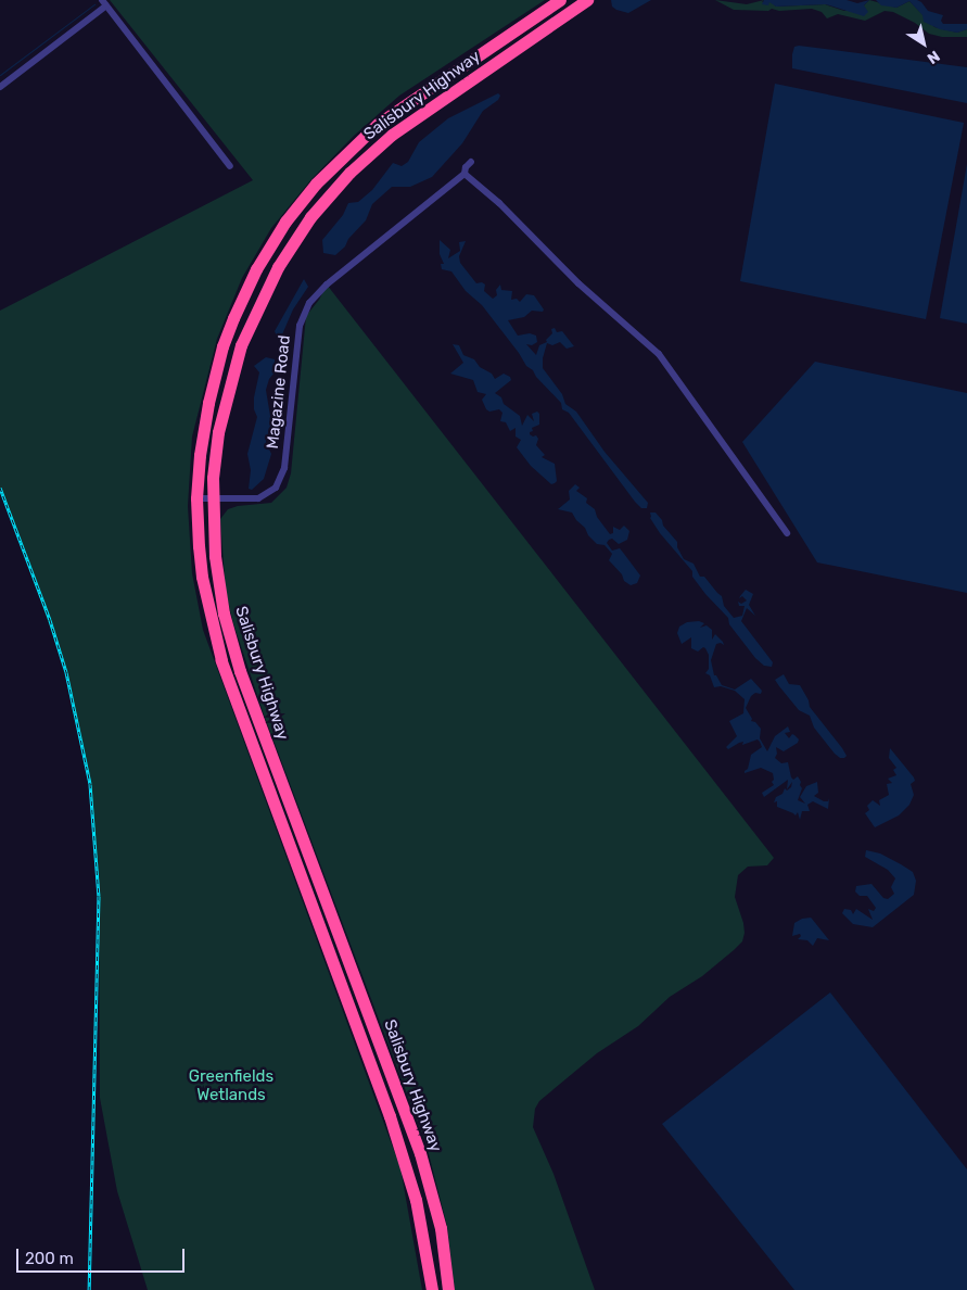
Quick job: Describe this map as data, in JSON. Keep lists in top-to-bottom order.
{
  "streets": {
    "highway": ["Salisbury Highway"],
    "street": ["Magazine Road"]
  },
  "crossings": [
    ["Salisbury Highway", "Magazine Road"]
  ],
  "parks": ["Greenfields Wetlands"],
  "scale_bar": "200 m",
  "north": "bottom right"
}
